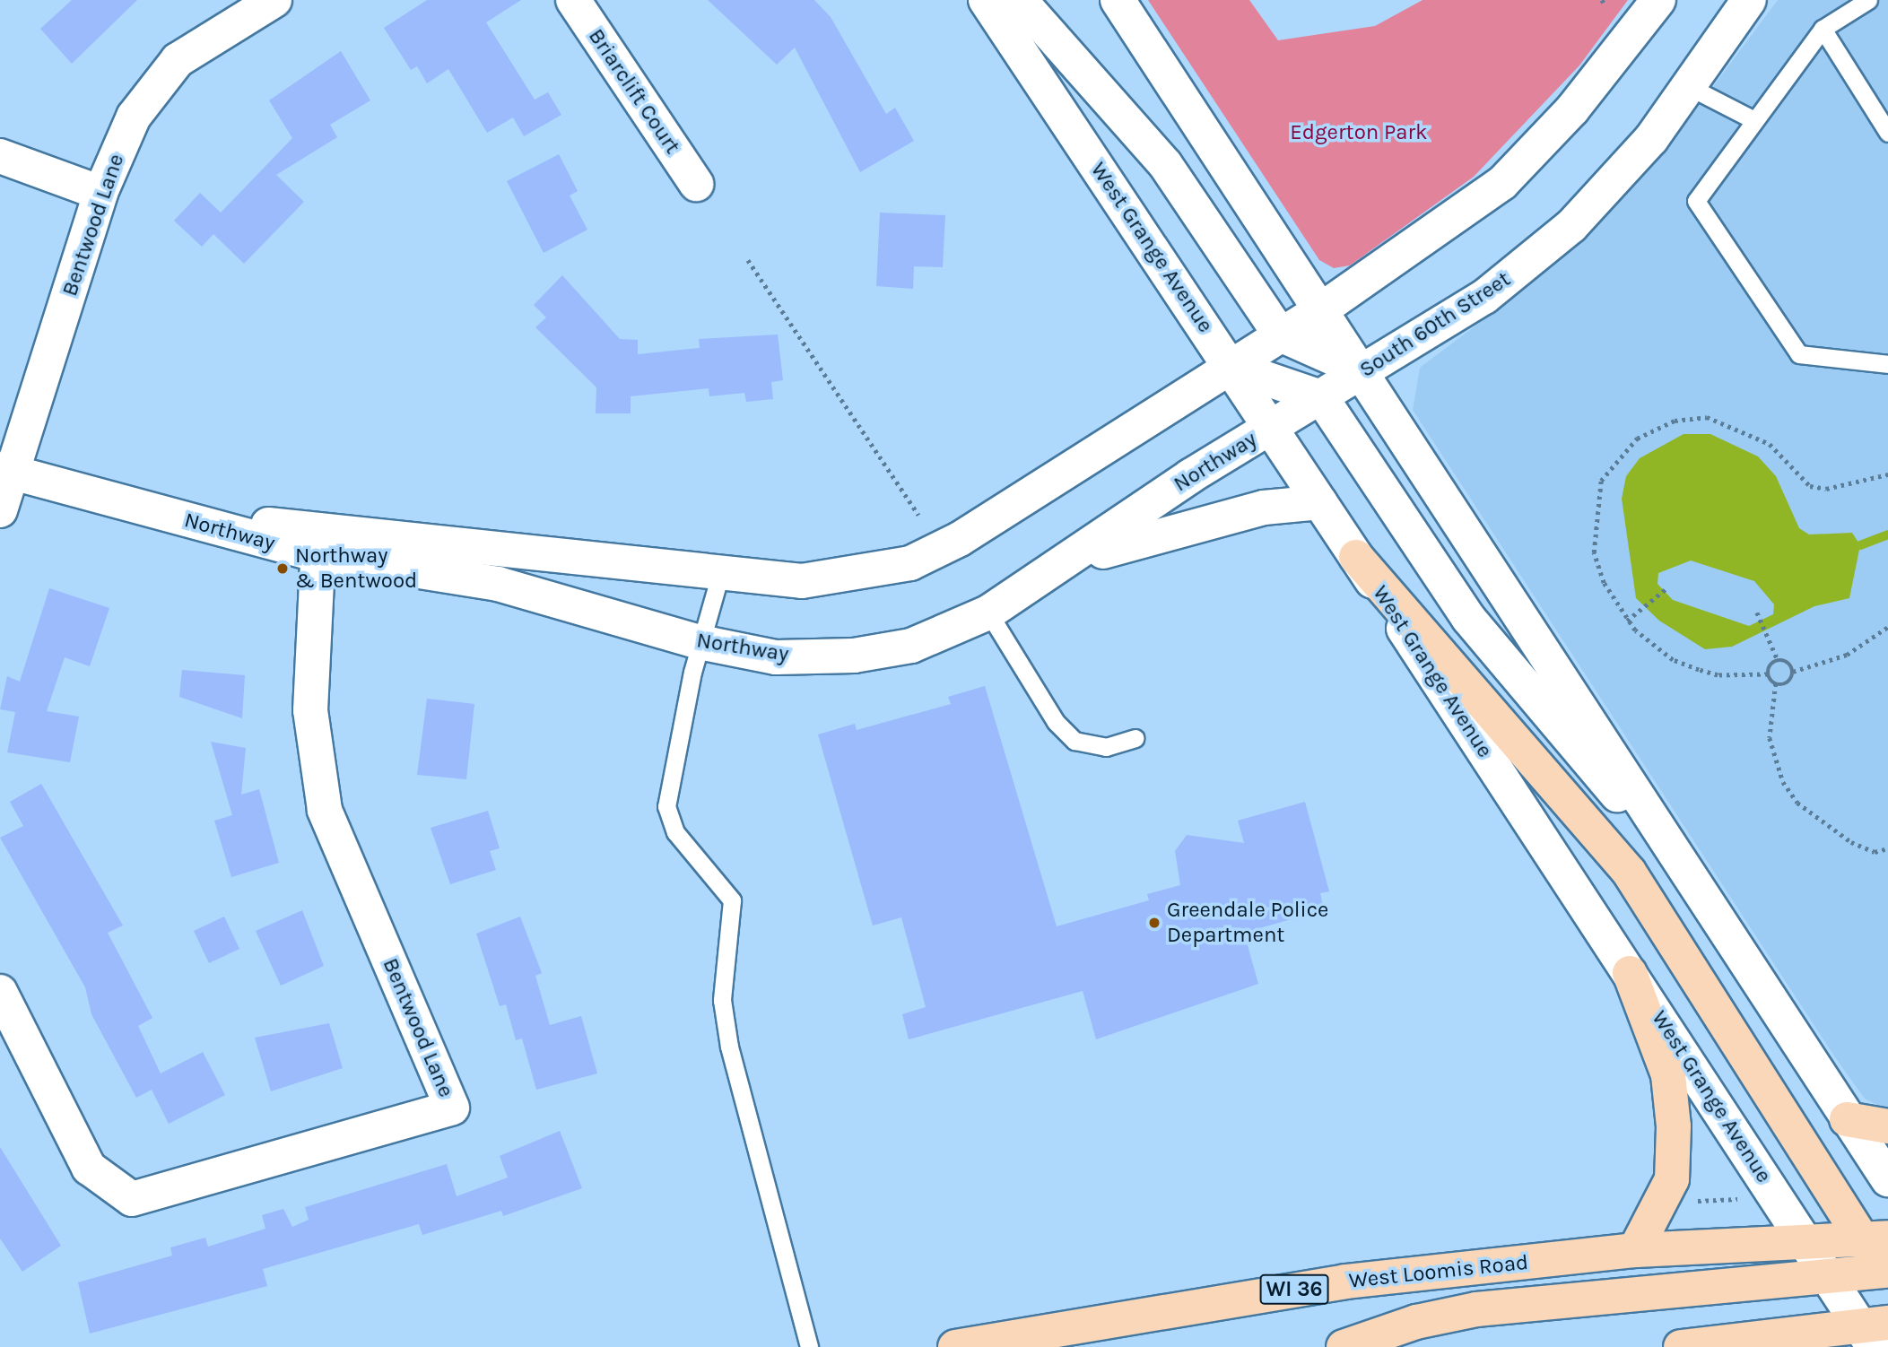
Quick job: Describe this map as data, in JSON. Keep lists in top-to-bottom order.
{
  "streets": {
    "main road": ["West Loomis Road", "WI 36"],
    "street": [
      "Briarclift Court",
      "Bentwood Lane",
      "West Grange Avenue",
      "South 60th Street",
      "Northway"
    ]
  },
  "crossings": [
    ["Bentwood Lane", "Northway"],
    ["West Grange Avenue", "South 60th Street"],
    ["West Grange Avenue", "Northway"],
    ["West Grange Avenue", "West Loomis Road"],
    ["South 60th Street", "Northway"]
  ],
  "parks": ["Edgerton Park"],
  "places": ["Northway & Bentwood", "Greendale Police Department"]
}
